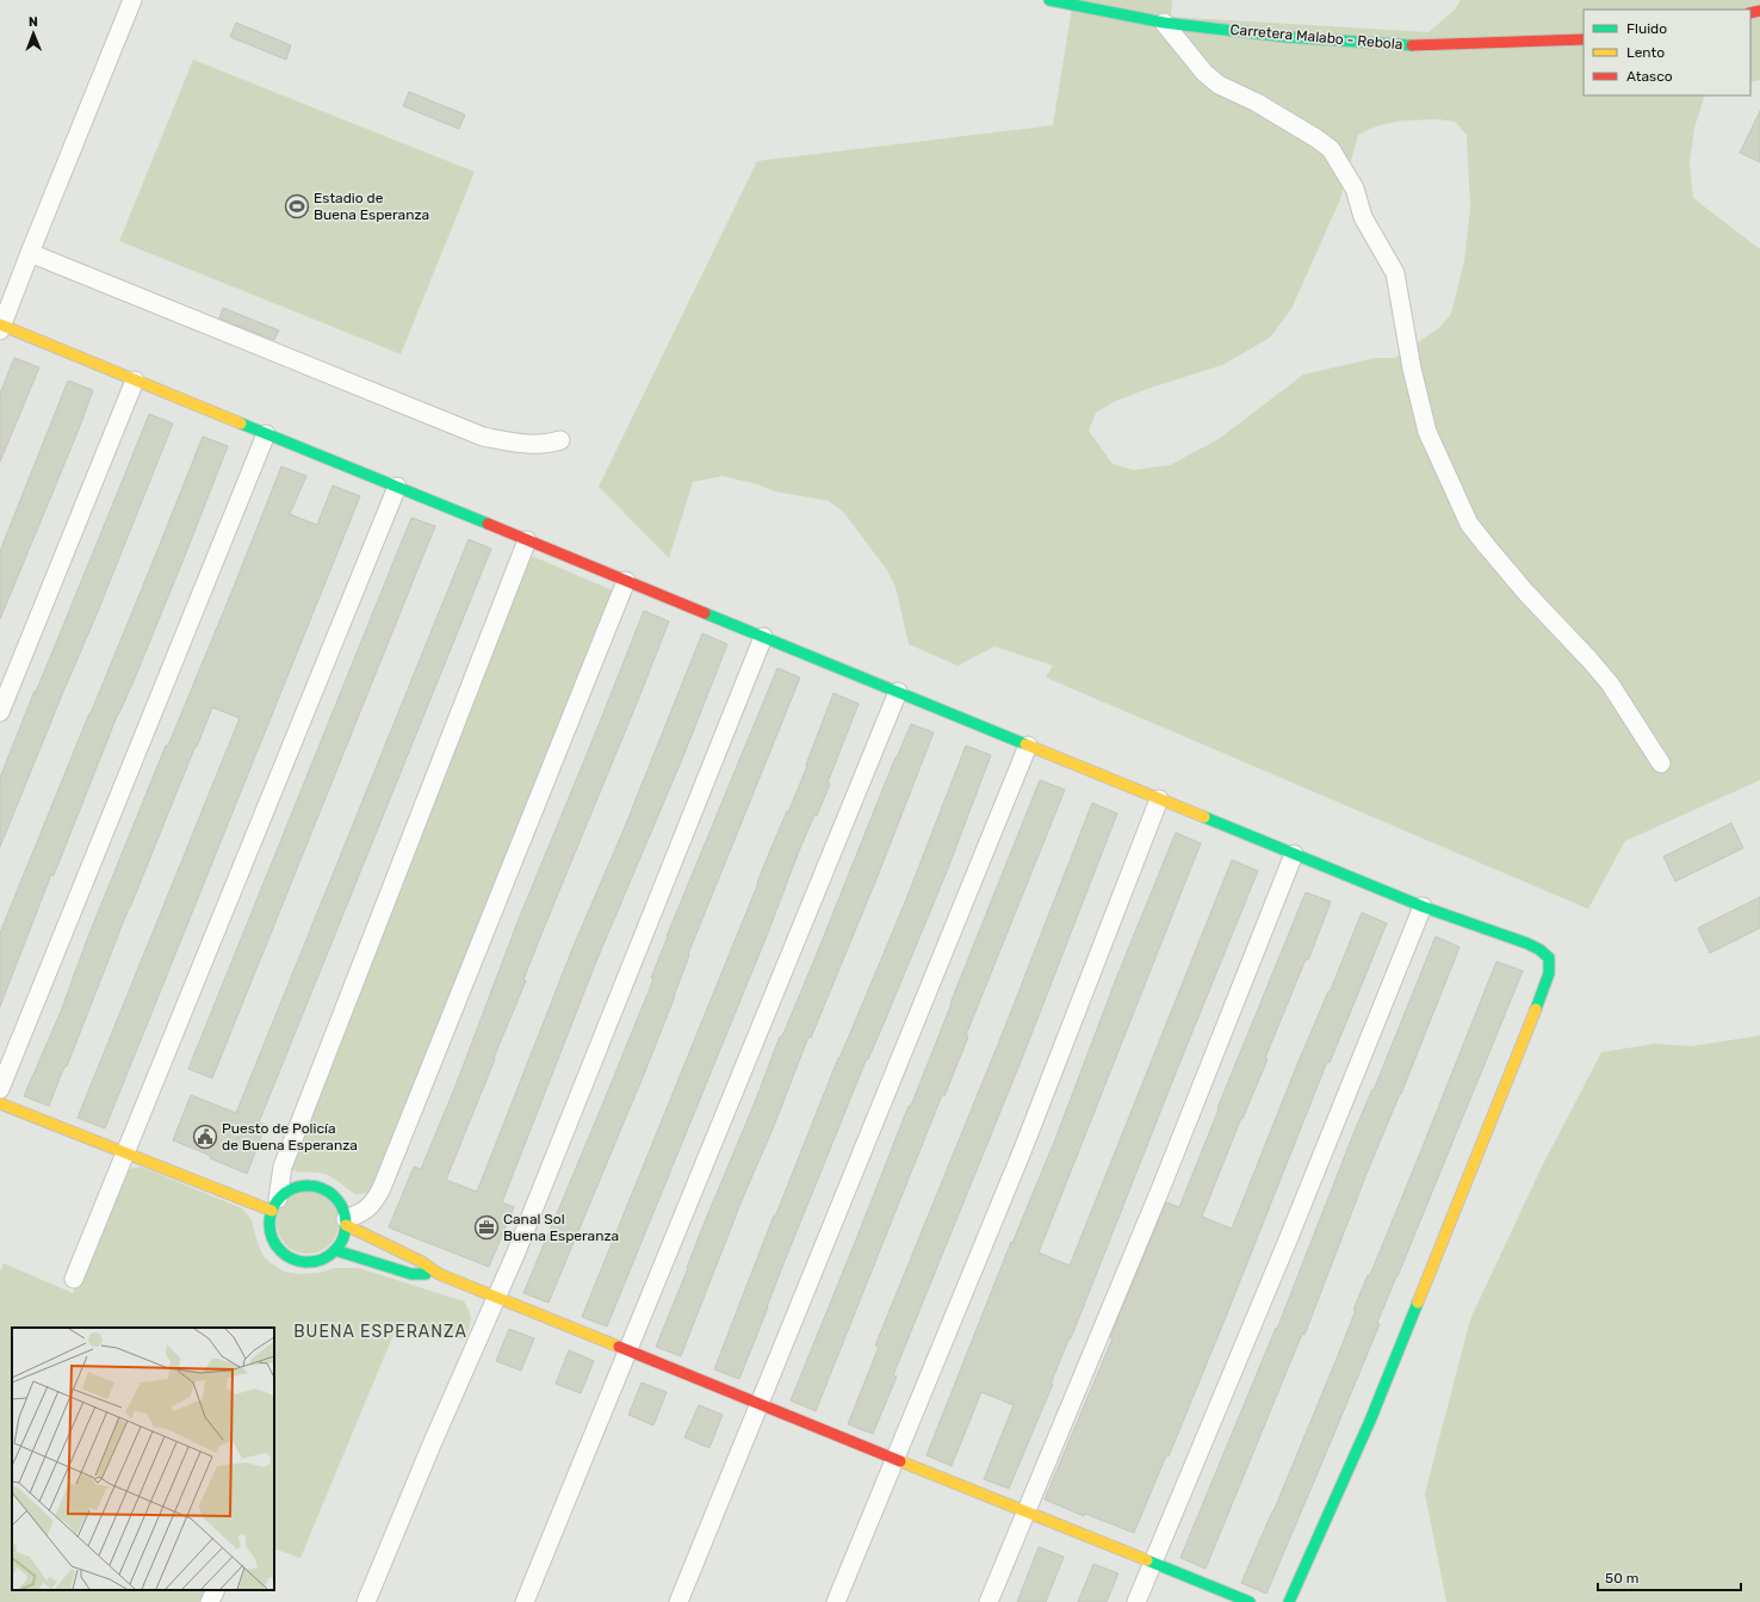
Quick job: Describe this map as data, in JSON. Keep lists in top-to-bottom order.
{
  "streets": {
    "street": ["Carretera Malabo - Rebola"]
  },
  "districts": ["BUENA ESPERANZA"],
  "places": {
    "sports": ["Estadio de Buena Esperanza"],
    "public building": ["Puesto de Policía de Buena Esperanza"],
    "office": ["Canal Sol Buena Esperanza"]
  },
  "legend": ["Fluido", "Lento", "Atasco"],
  "scale_bar": "50 m",
  "north": "top"
}
